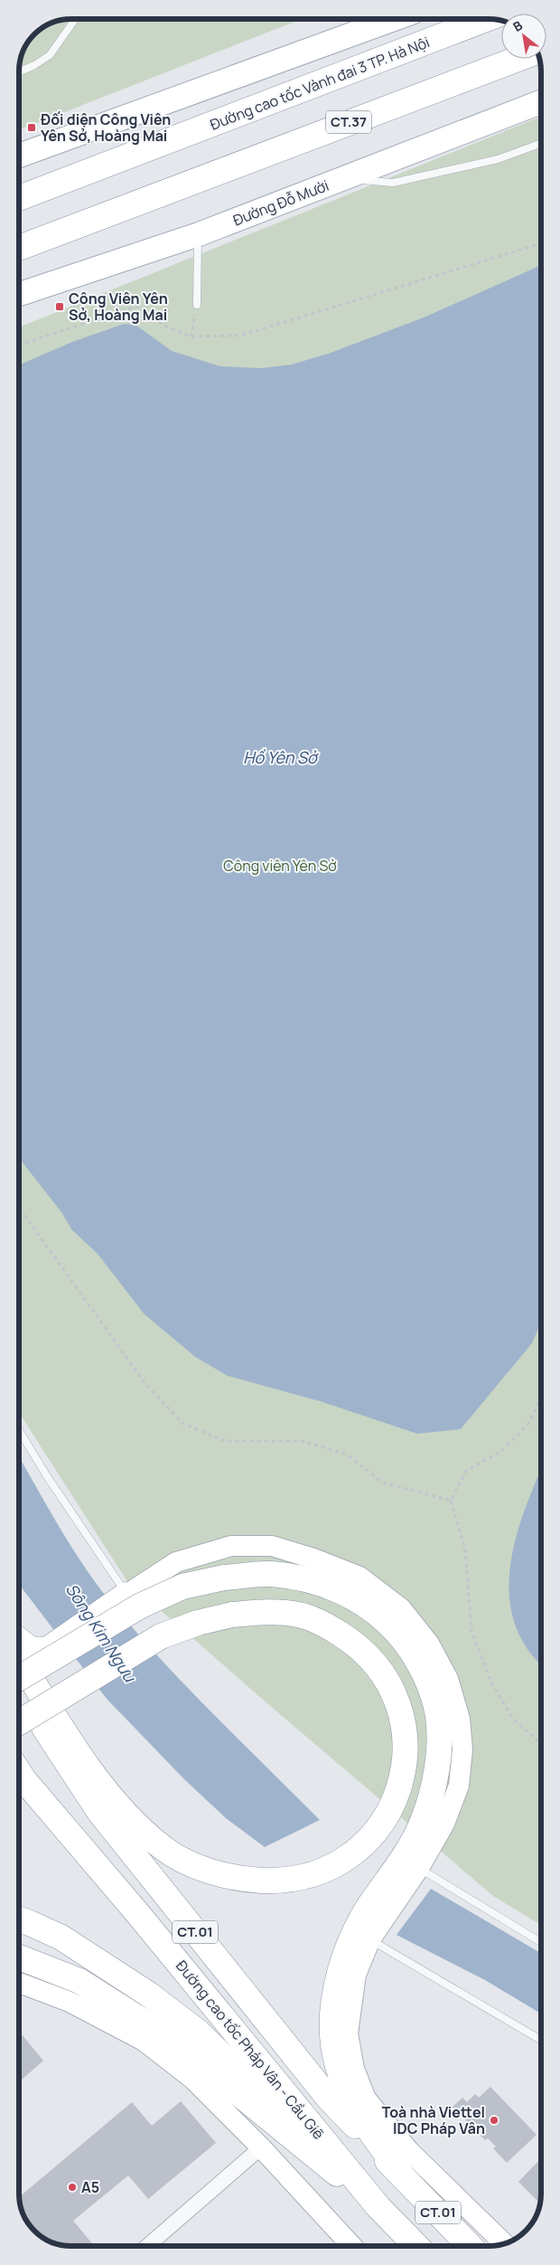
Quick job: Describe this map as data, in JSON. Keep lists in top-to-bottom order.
{
  "streets": {
    "highway": [
      "Đường cao tốc Vành đai 3 TP. Hà Nội",
      "CT.37",
      "CT.01",
      "Đường cao tốc Pháp Vân - Cầu Giẽ"
    ],
    "main road": ["Đường Đỗ Mười"]
  },
  "water": ["Hồ Yên Sở", "Sông Kim Ngưu"],
  "parks": ["Công viên Yên Sở"],
  "places": {
    "transit": ["Đối diện Công Viên Yên Sở, Hoàng Mai", "Công Viên Yên Sở, Hoàng Mai"],
    "other": ["Toà nhà Viettel IDC Pháp Vân", "A5"]
  },
  "north": "top left"
}
